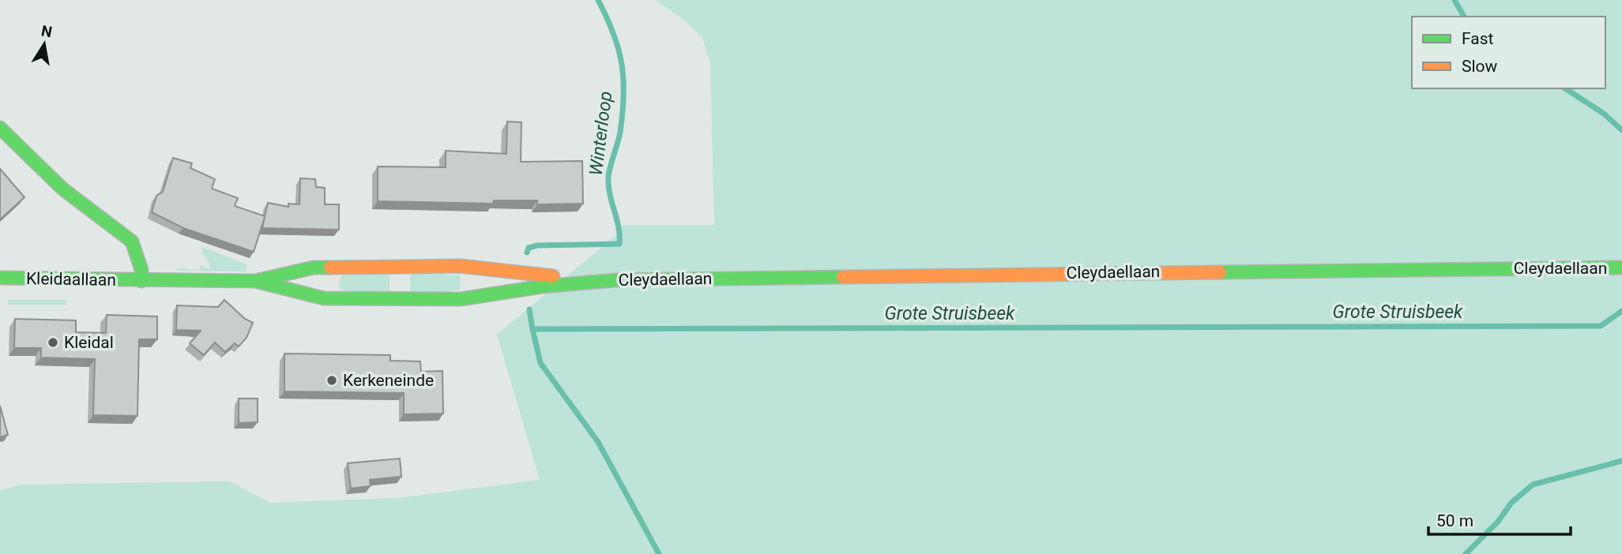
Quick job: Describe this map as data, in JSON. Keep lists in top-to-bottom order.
{
  "streets": {
    "street": ["Cleydaellaan", "Kleidaallaan"]
  },
  "water": ["Winterloop", "Grote Struisbeek"],
  "places": ["Kleidal", "Kerkeneinde"],
  "legend": ["Fast", "Slow"],
  "scale_bar": "50 m",
  "north": "top"
}
